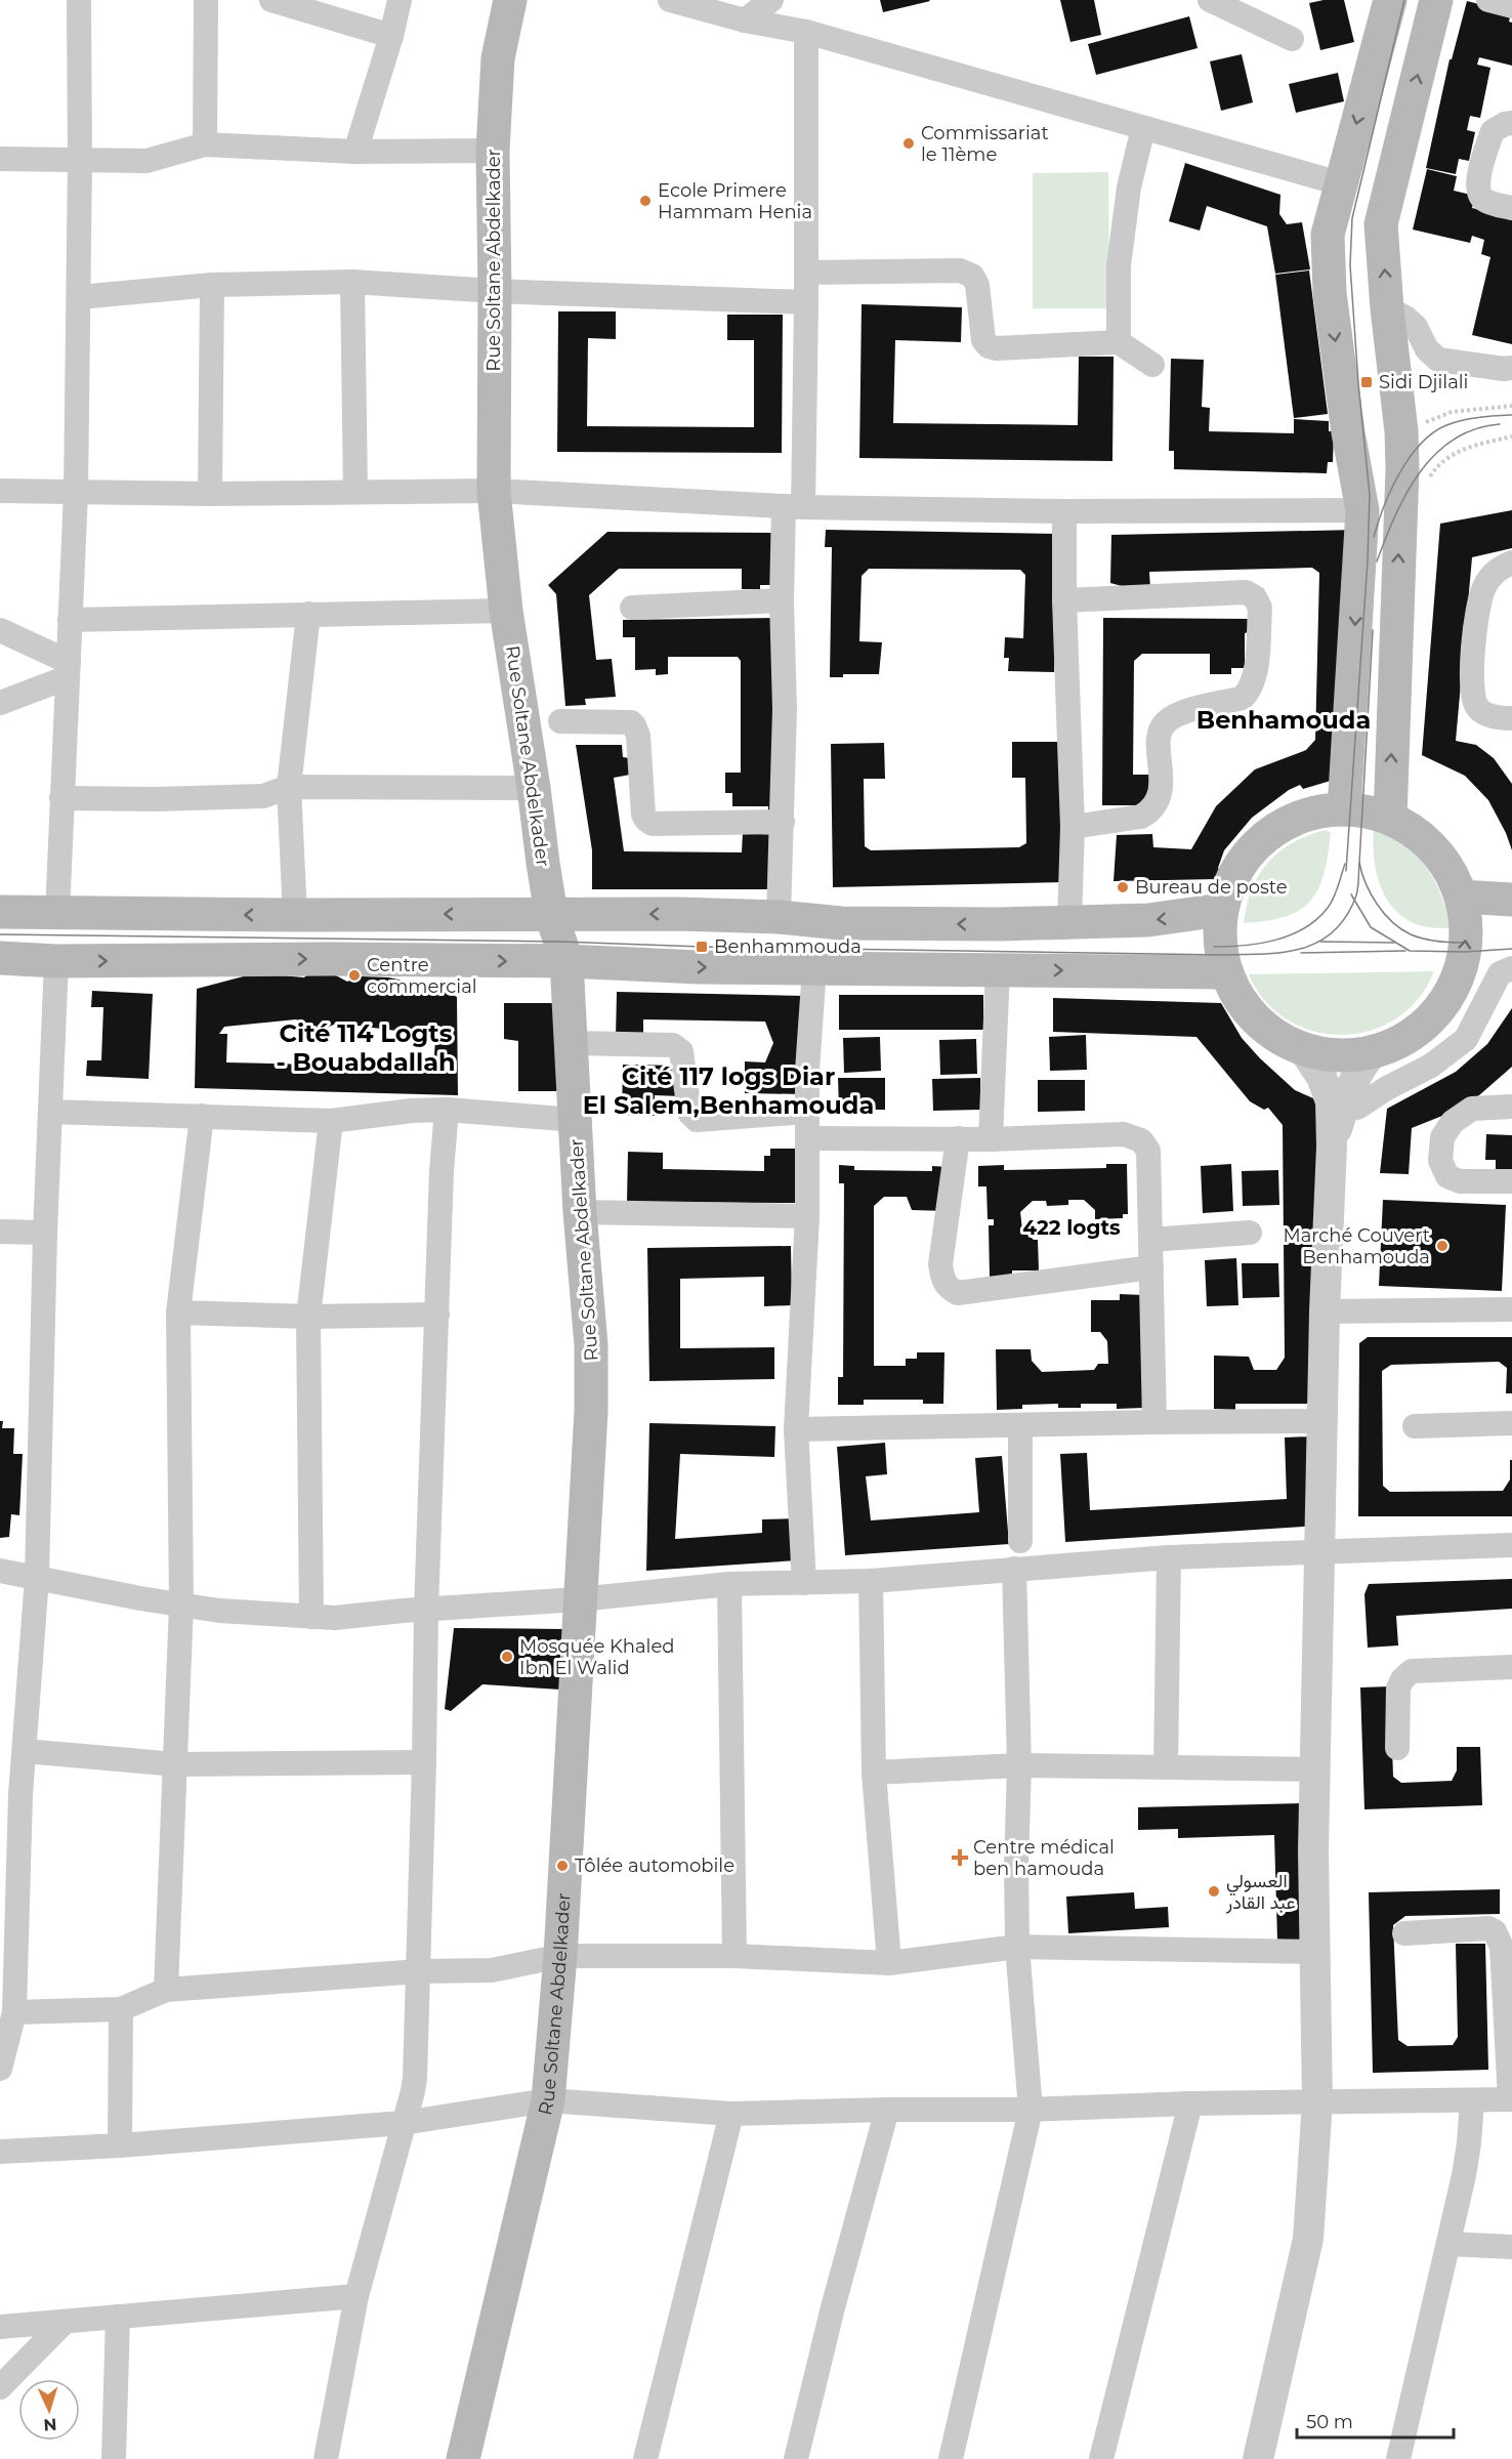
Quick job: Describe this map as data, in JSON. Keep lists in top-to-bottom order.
{
  "streets": {
    "main road": ["Rue Soltane Abdelkader"]
  },
  "districts": [
    "Benhamouda",
    "Cité 114 Logts - Bouabdallah",
    "Cité 117 logs Diar El Salem,Benhamouda",
    "422 logts"
  ],
  "places": {
    "other": [
      "Commissariat le 11ème",
      "Ecole Primere Hammam Henia",
      "Bureau de poste",
      "Centre commercial",
      "Marché Couvert Benhamouda",
      "Mosquée Khaled Ibn El Walid",
      "Tôlée automobile",
      "العسولي عبد القادر"
    ],
    "transit": ["Sidi Djilali", "Benhammouda"],
    "health": ["Centre médical ben hamouda"]
  },
  "scale_bar": "50 m",
  "north": "bottom"
}
